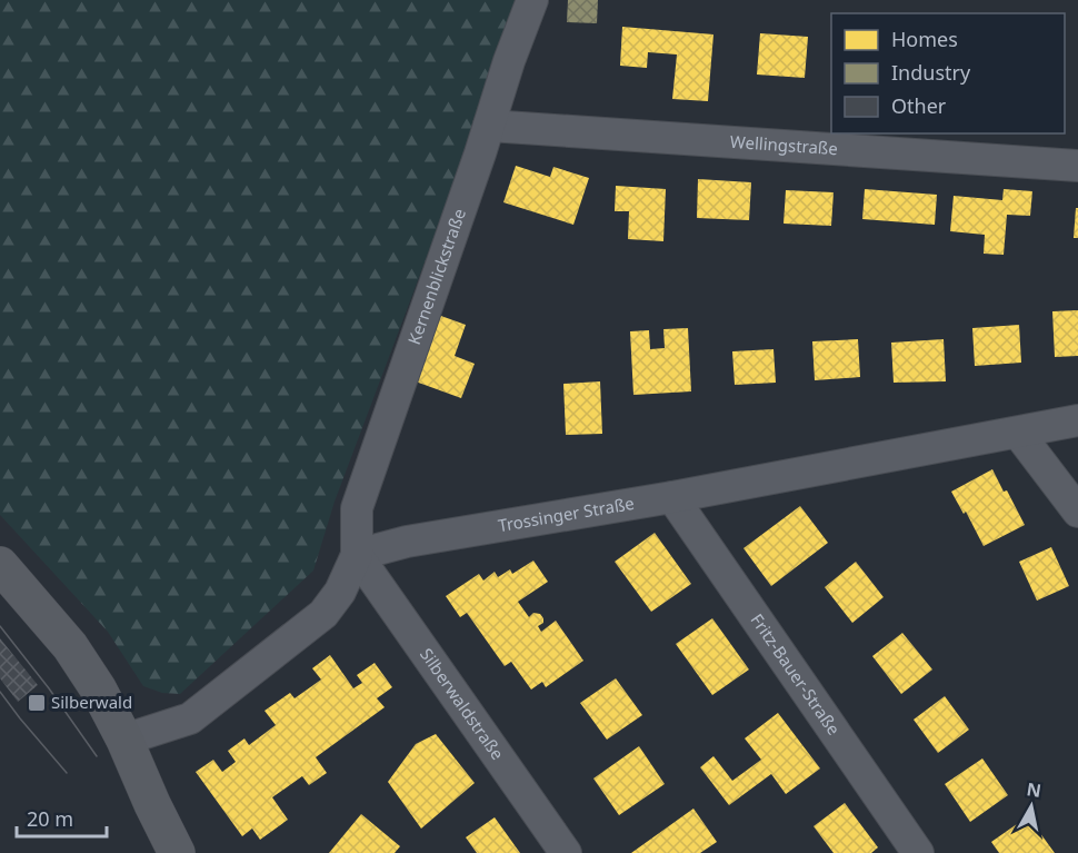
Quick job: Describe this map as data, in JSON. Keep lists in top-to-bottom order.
{
  "streets": {
    "street": [
      "Wellingstraße",
      "Kernenblickstraße",
      "Trossinger Straße",
      "Fritz-Bauer-Straße",
      "Silberwaldstraße"
    ]
  },
  "crossings": [
    ["Wellingstraße", "Kernenblickstraße"],
    ["Kernenblickstraße", "Trossinger Straße"],
    ["Kernenblickstraße", "Silberwaldstraße"],
    ["Trossinger Straße", "Fritz-Bauer-Straße"],
    ["Trossinger Straße", "Silberwaldstraße"]
  ],
  "places": {
    "transit": ["Silberwald"]
  },
  "legend": ["Homes", "Industry", "Other"],
  "scale_bar": "20 m",
  "north": "top"
}
